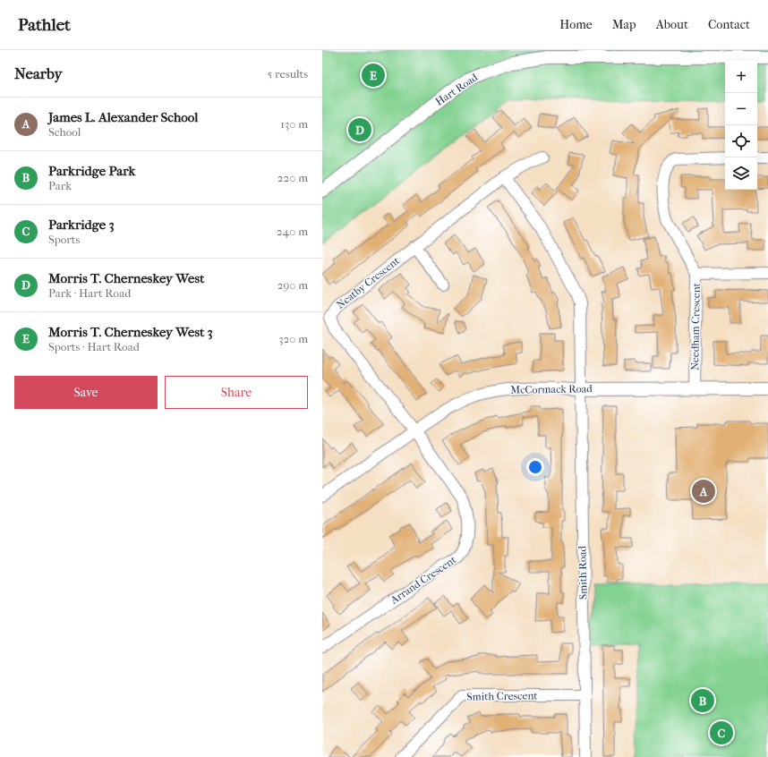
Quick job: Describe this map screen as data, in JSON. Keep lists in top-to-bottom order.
{
  "streets": {
    "street": [
      "Hart Road",
      "Neatby Crescent",
      "Needham Crescent",
      "McCormack Road",
      "Smith Road",
      "Arrand Crescent",
      "Smith Crescent"
    ]
  },
  "crossings": [
    ["Neatby Crescent", "McCormack Road"],
    ["Neatby Crescent", "Arrand Crescent"],
    ["Needham Crescent", "McCormack Road"],
    ["McCormack Road", "Smith Road"],
    ["McCormack Road", "Arrand Crescent"],
    ["Smith Road", "Smith Crescent"]
  ],
  "page": {
    "header": "Pathlet",
    "nav": [
      "Home",
      "Map",
      "About",
      "Contact"
    ],
    "heading": ["Nearby", "5 results"],
    "map_buttons": ["+", "−"],
    "pins": [
      "E",
      "D",
      "A",
      "B",
      "C"
    ],
    "list": [
      {
        "mark": "A",
        "name": "James L. Alexander School",
        "note": "School",
        "value": "130 m"
      },
      {
        "mark": "B",
        "name": "Parkridge Park",
        "note": "Park",
        "value": "220 m"
      },
      {
        "mark": "C",
        "name": "Parkridge 3",
        "note": "Sports",
        "value": "240 m"
      },
      {
        "mark": "D",
        "name": "Morris T. Cherneskey West",
        "note": "Park · Hart Road",
        "value": "290 m"
      },
      {
        "mark": "E",
        "name": "Morris T. Cherneskey West 3",
        "note": "Sports · Hart Road",
        "value": "320 m"
      }
    ],
    "buttons": ["Save", "Share"]
  }
}
